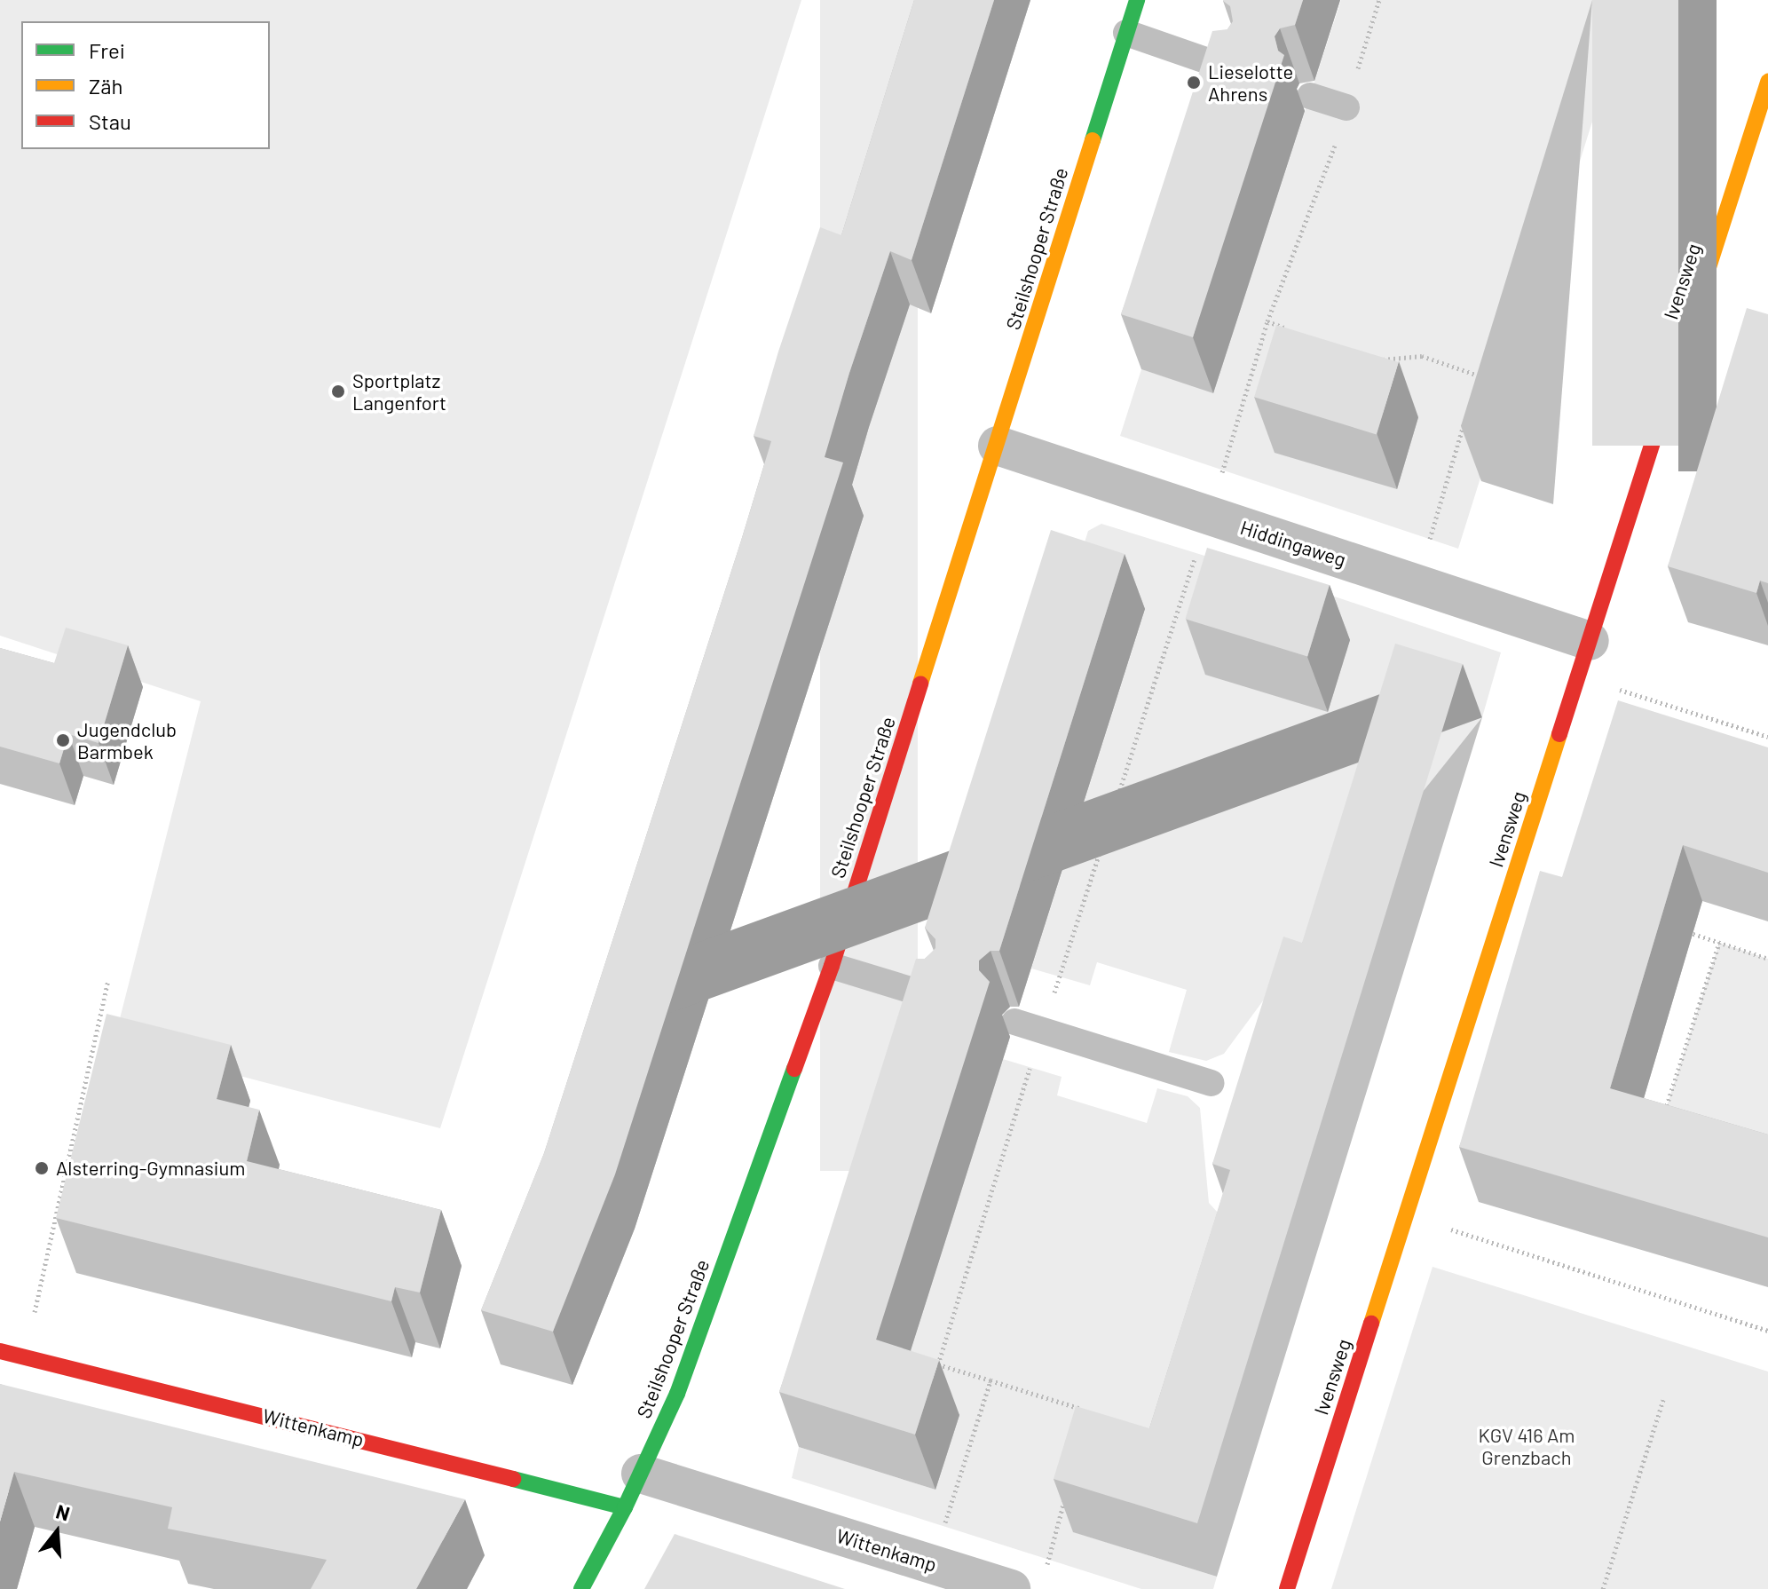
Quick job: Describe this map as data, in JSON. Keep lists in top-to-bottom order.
{
  "streets": {
    "street": [
      "Steilshooper Straße",
      "Ivensweg",
      "Hiddingaweg",
      "Wittenkamp"
    ]
  },
  "crossings": [
    ["Steilshooper Straße", "Hiddingaweg"],
    ["Steilshooper Straße", "Wittenkamp"],
    ["Ivensweg", "Hiddingaweg"]
  ],
  "parks": ["KGV 416 Am Grenzbach"],
  "places": [
    "Lieselotte Ahrens",
    "Sportplatz Langenfort",
    "Jugendclub Barmbek",
    "Alsterring-Gymnasium"
  ],
  "legend": ["Frei", "Zäh", "Stau"],
  "north": "top"
}
